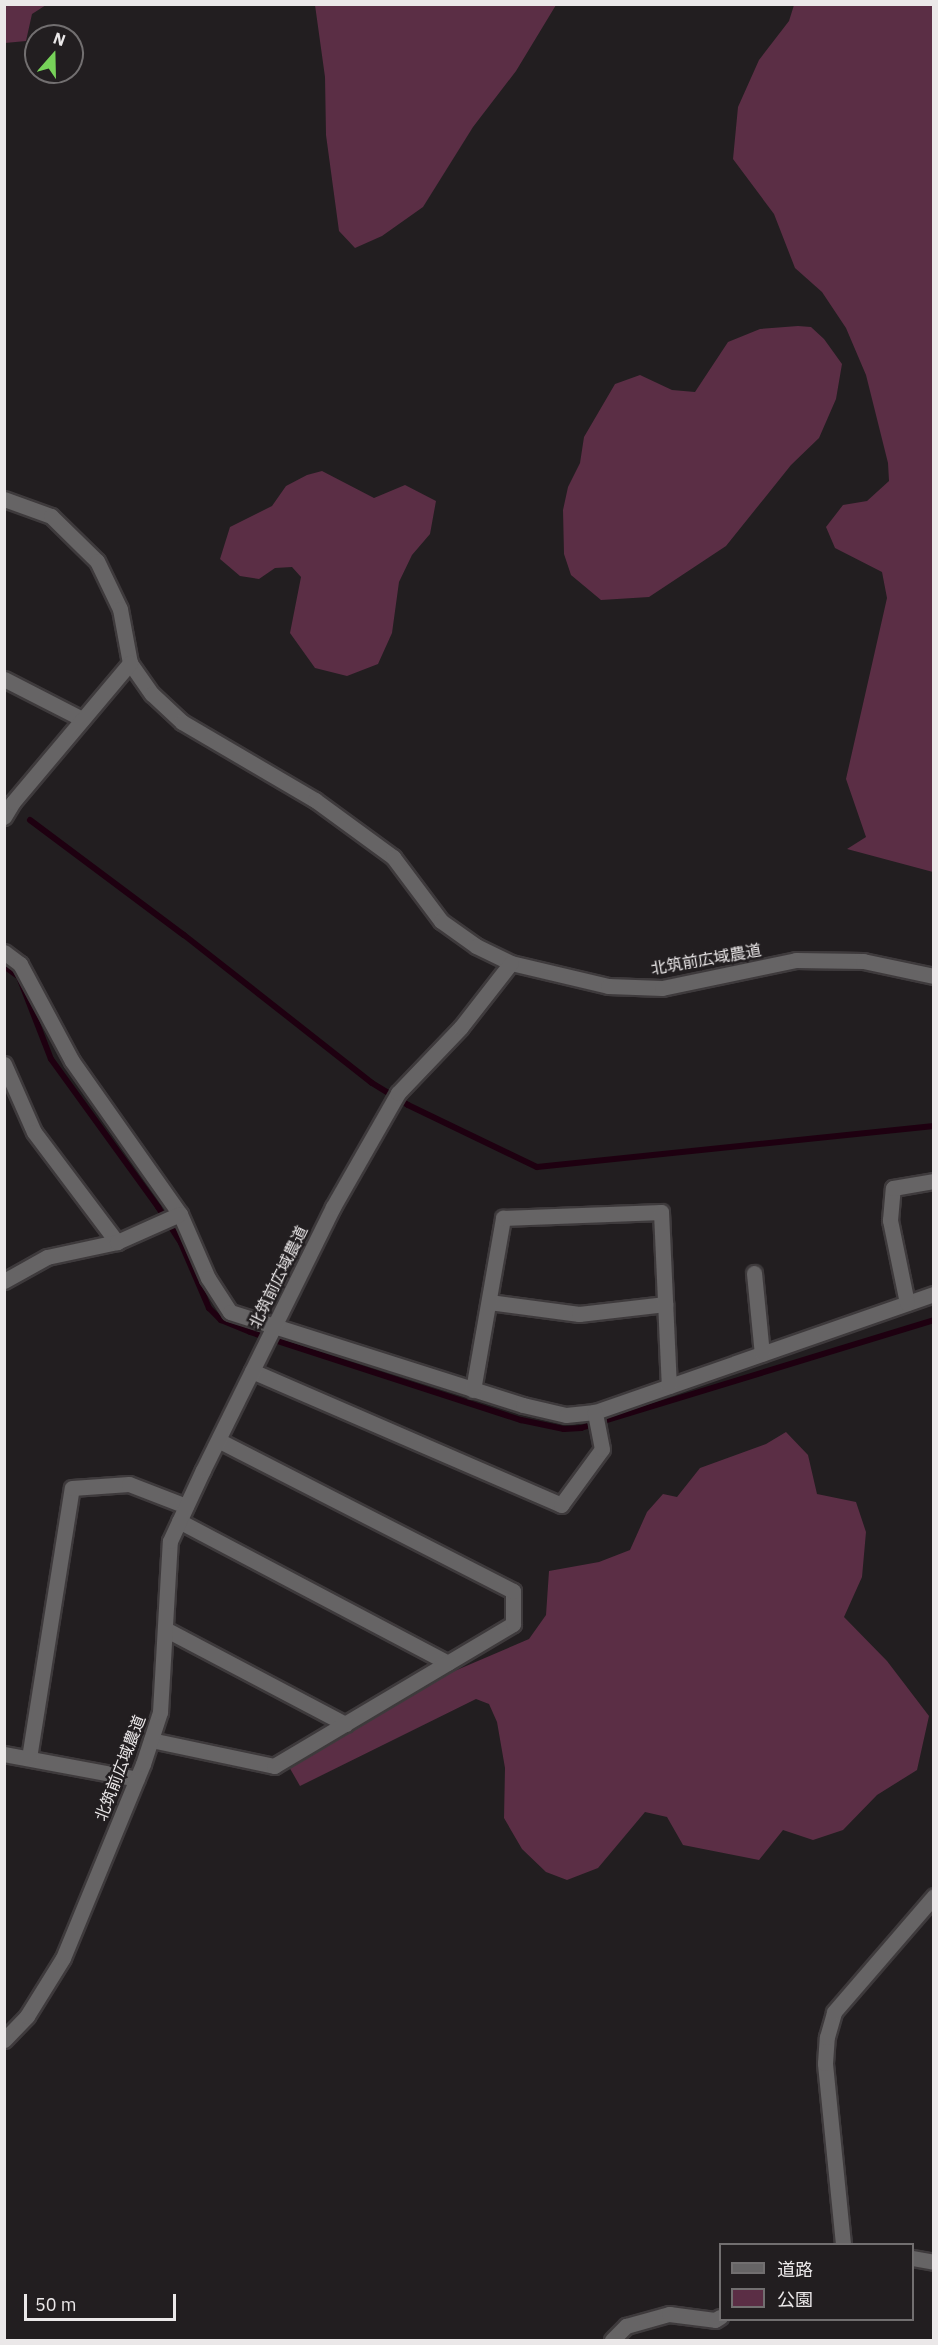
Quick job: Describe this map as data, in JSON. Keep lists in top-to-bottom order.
{
  "streets": {
    "street": ["北筑前広域農道"]
  },
  "legend": ["道路", "公園"],
  "scale_bar": "50 m",
  "north": "top"
}
